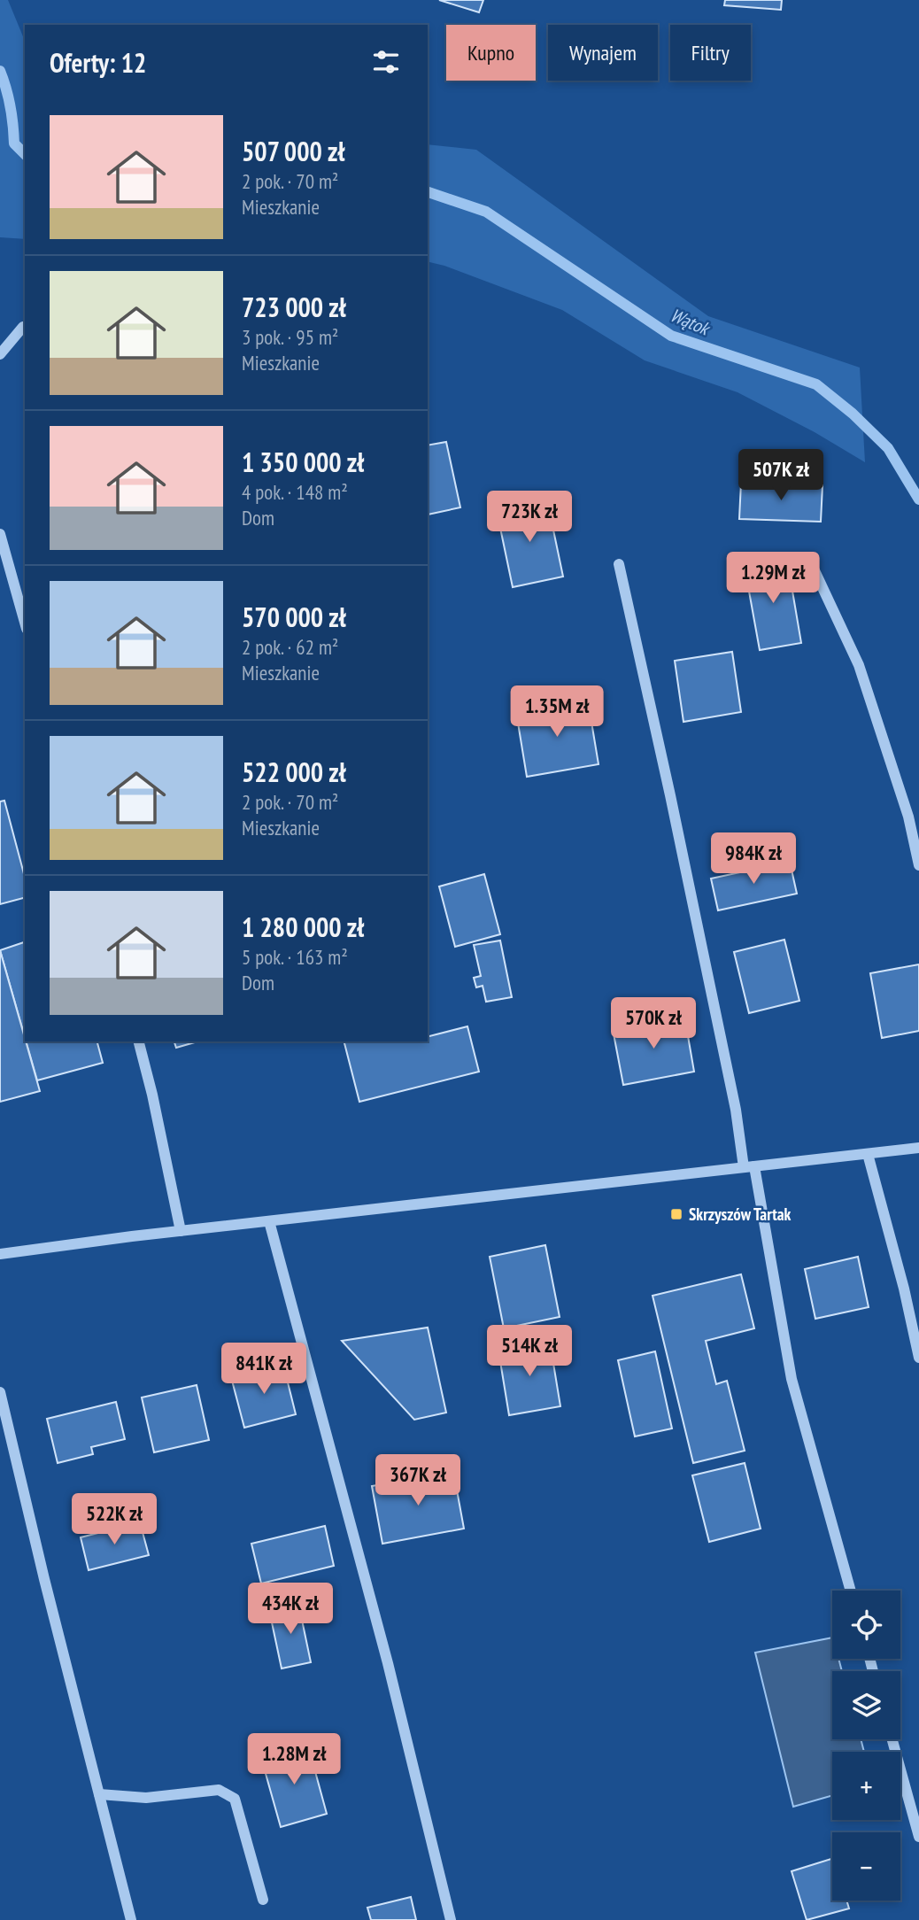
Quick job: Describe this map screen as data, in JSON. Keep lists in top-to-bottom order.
{
  "water": ["Wątok"],
  "places": {
    "transit": ["Skrzyszów Tartak"]
  },
  "page": {
    "chip": ["Kupno", "Wynajem", "Filtry"],
    "heading": "Oferty: 12",
    "list": [
      {
        "name": "507 000 zł",
        "note": "2 pok. · 70 m² · Mieszkanie"
      },
      {
        "name": "723 000 zł",
        "note": "3 pok. · 95 m² · Mieszkanie"
      },
      {
        "name": "1 350 000 zł",
        "note": "4 pok. · 148 m² · Dom"
      },
      {
        "name": "570 000 zł",
        "note": "2 pok. · 62 m² · Mieszkanie"
      },
      {
        "name": "522 000 zł",
        "note": "2 pok. · 70 m² · Mieszkanie"
      },
      {
        "name": "1 280 000 zł",
        "note": "5 pok. · 163 m² · Dom"
      }
    ],
    "price": [
      "507K zł",
      "723K zł",
      "1.29M zł",
      "1.35M zł",
      "984K zł",
      "570K zł",
      "514K zł",
      "841K zł",
      "367K zł",
      "522K zł",
      "434K zł",
      "1.28M zł"
    ],
    "map_buttons": ["+", "−"]
  }
}
